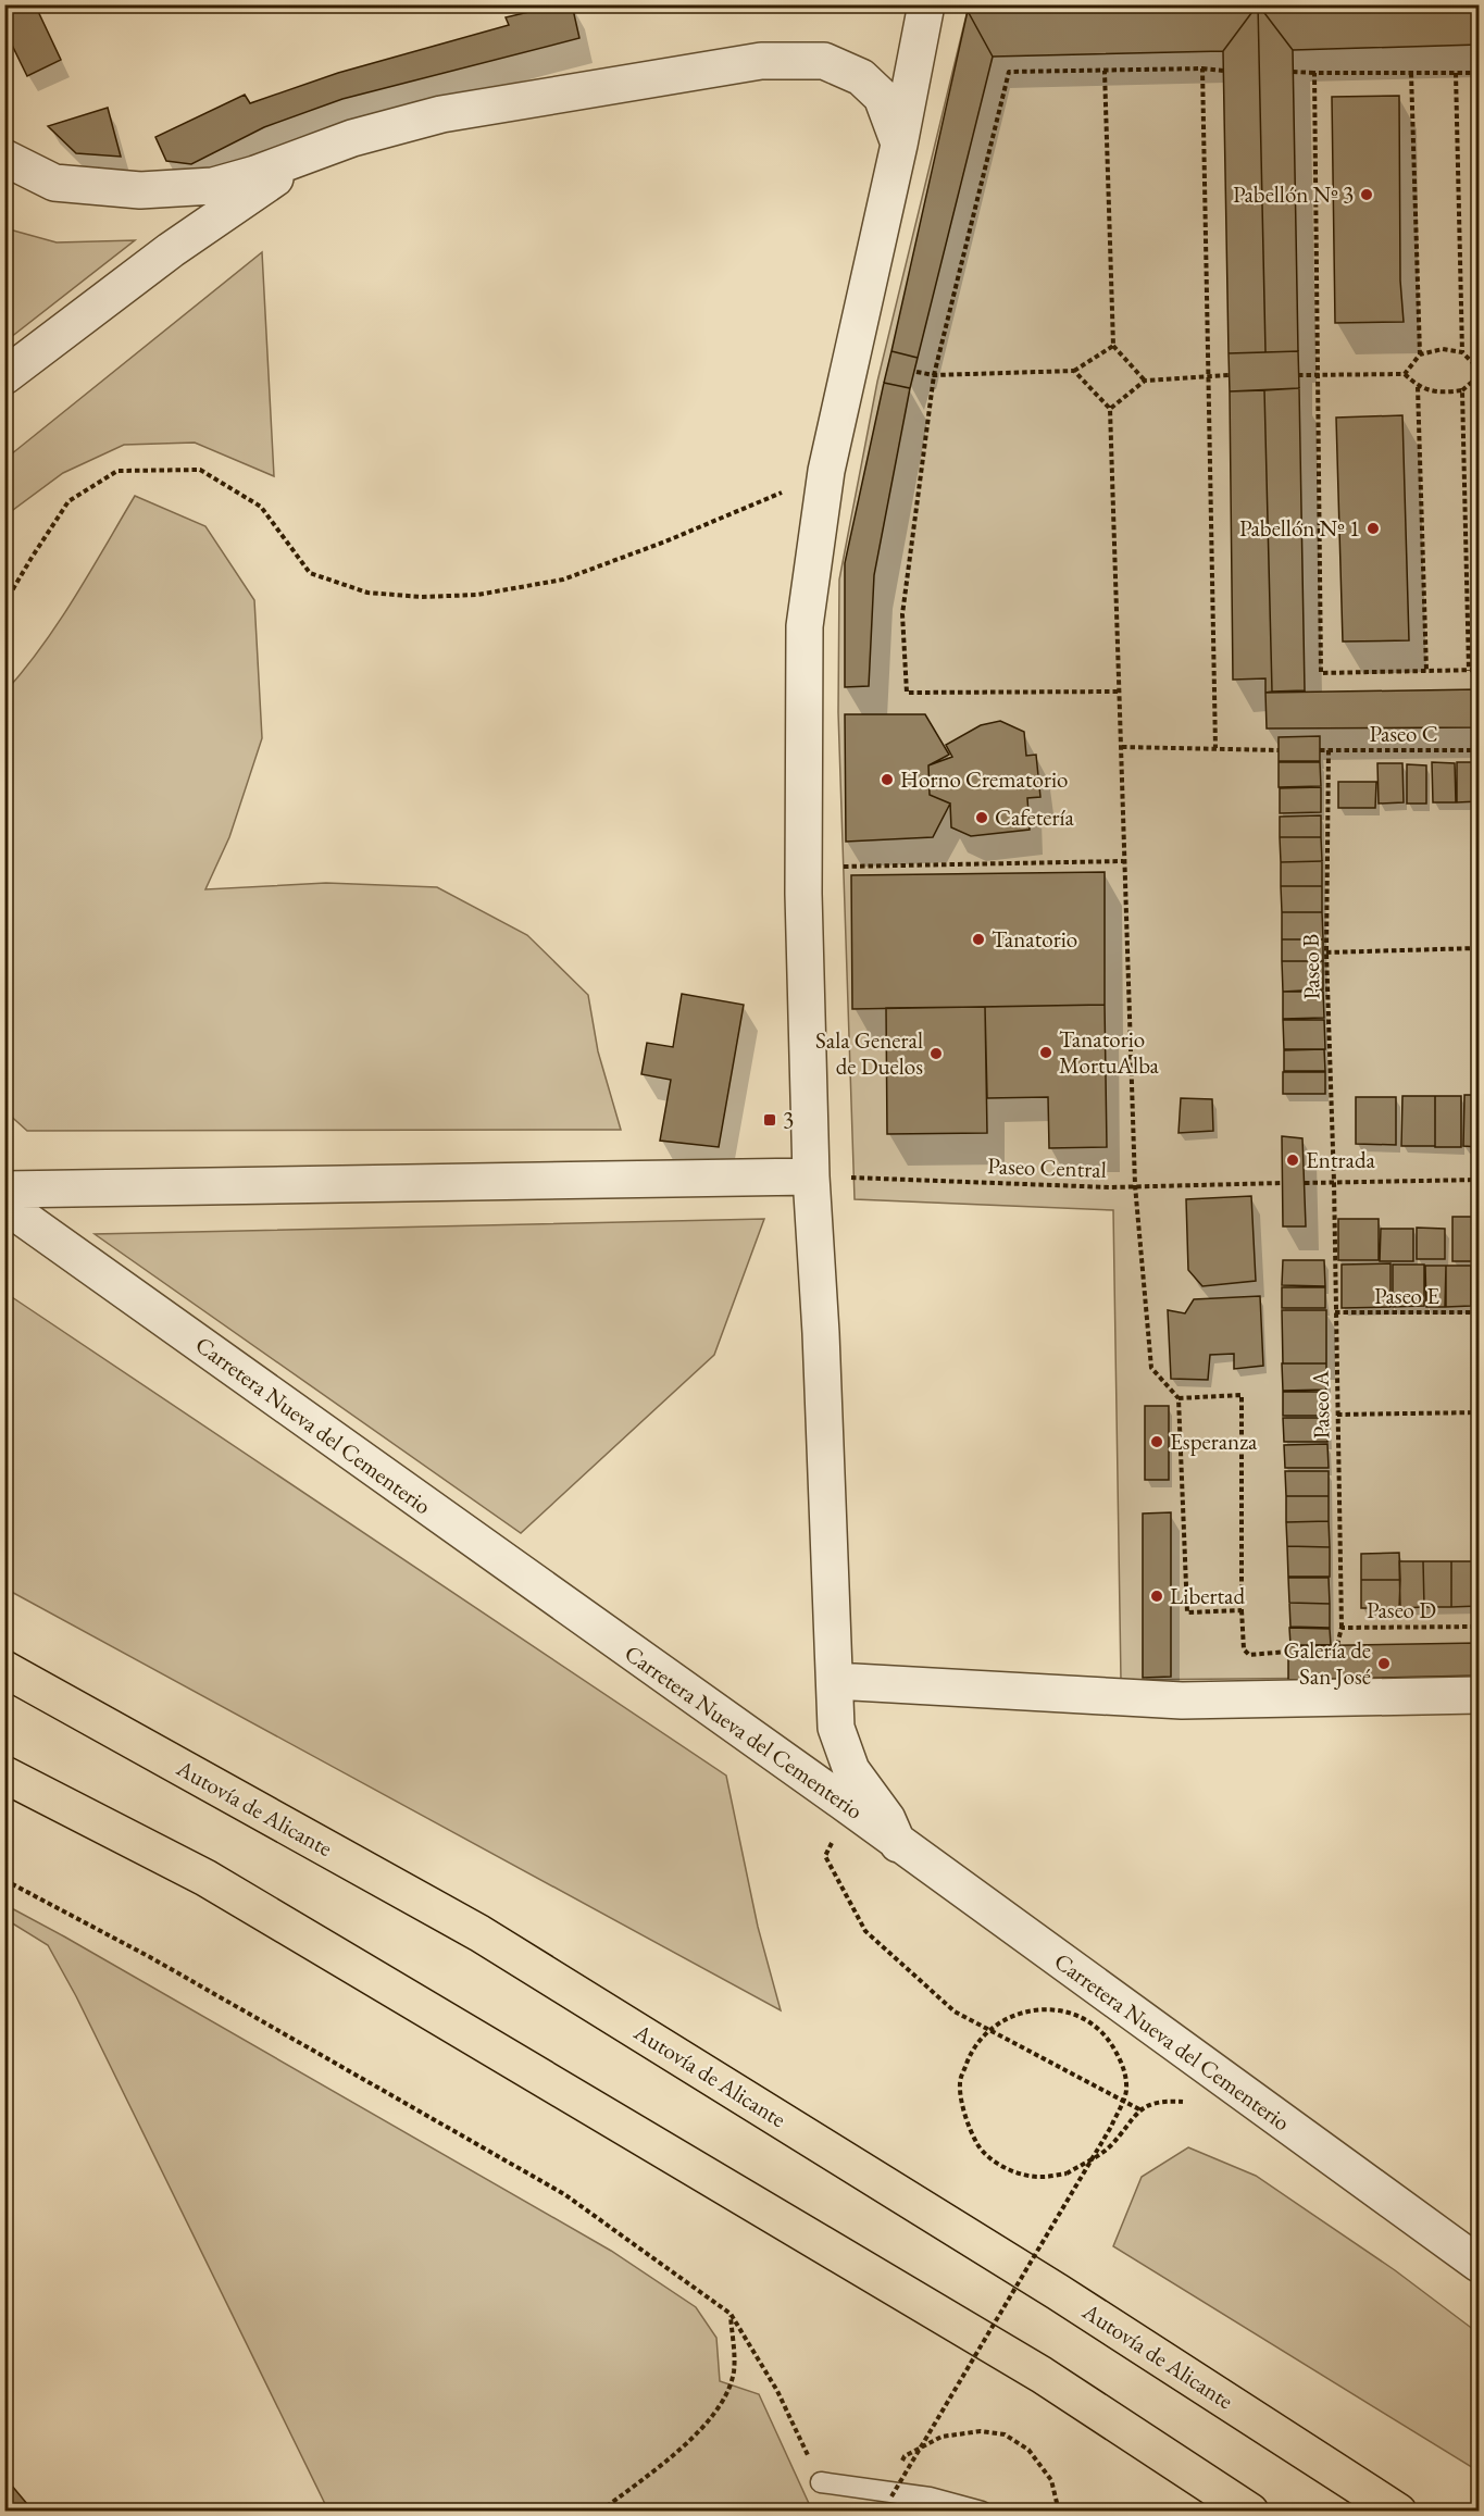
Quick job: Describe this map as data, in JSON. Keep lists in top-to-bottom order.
{
  "streets": {
    "highway": ["Autovía de Alicante"],
    "street": ["Carretera Nueva del Cementerio"],
    "path": [
      "Paseo C",
      "Paseo B",
      "Paseo Central",
      "Paseo E",
      "Paseo A",
      "Paseo D"
    ]
  },
  "crossings": [
    ["Paseo C", "Paseo B"],
    ["Paseo B", "Paseo A"],
    ["Paseo E", "Paseo A"],
    ["Paseo A", "Paseo D"]
  ],
  "places": {
    "other": [
      "Pabellón Nº 3",
      "Pabellón Nº 1",
      "Horno Crematorio",
      "Cafetería",
      "Tanatorio",
      "Tanatorio MortuAlba",
      "Sala General de Duelos",
      "Entrada",
      "Esperanza",
      "Libertad",
      "Galería de San José"
    ],
    "transit": ["3"]
  }
}
